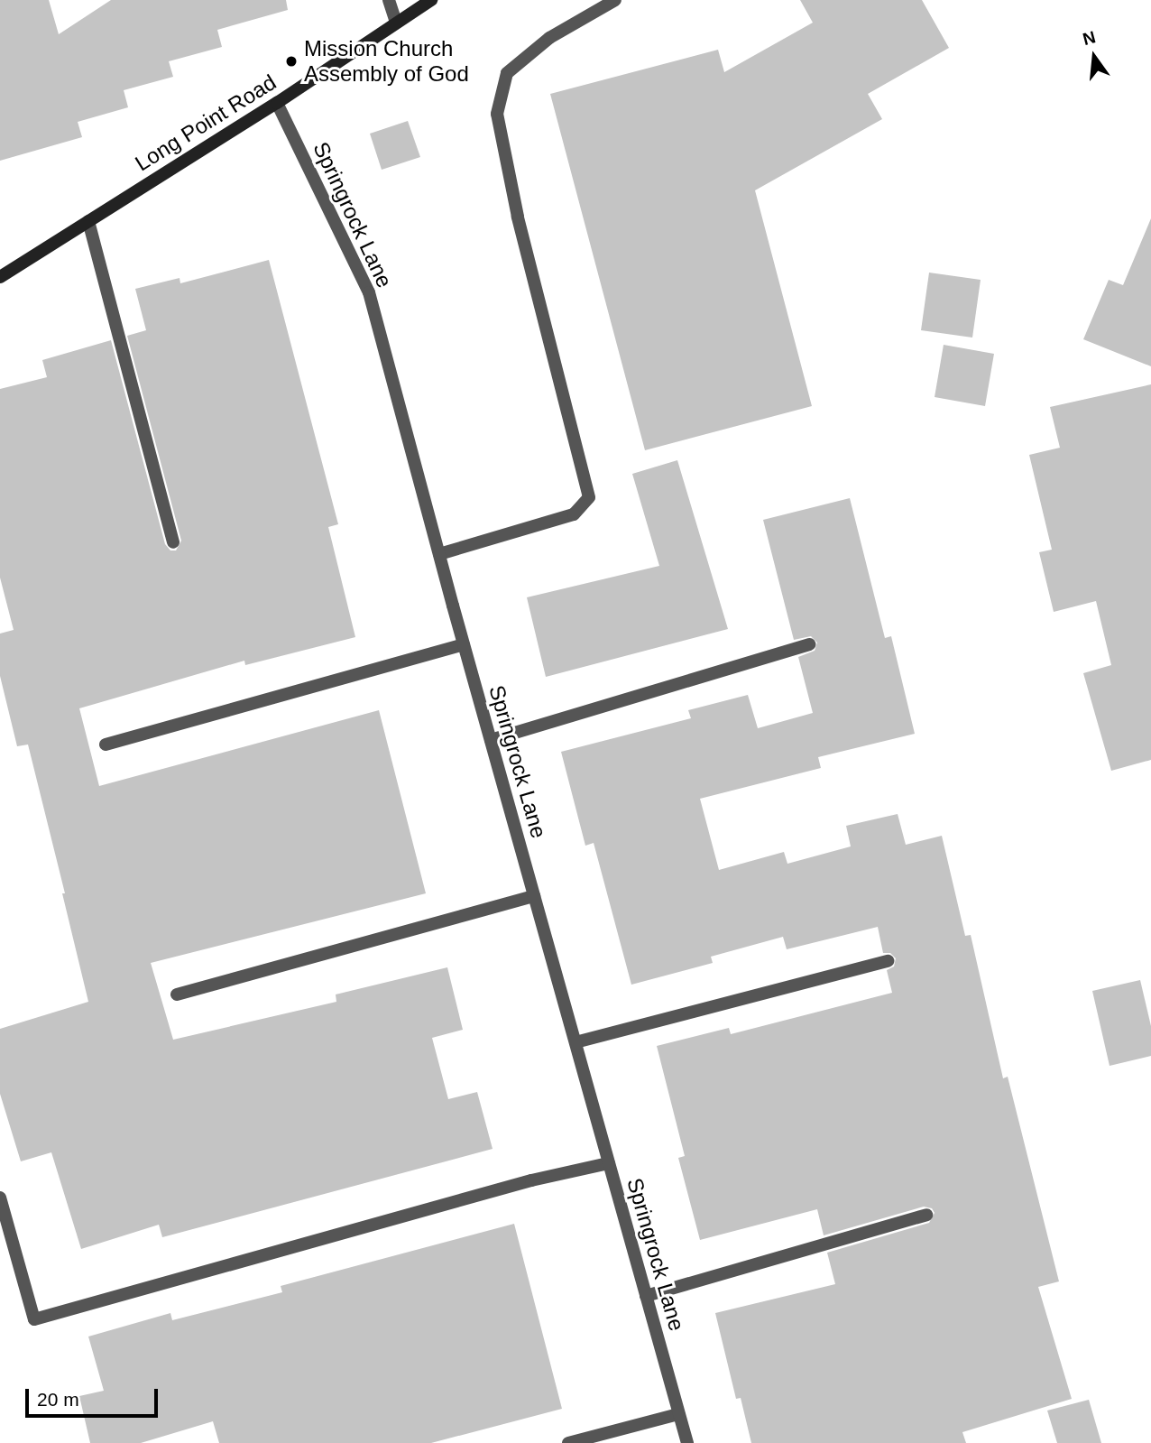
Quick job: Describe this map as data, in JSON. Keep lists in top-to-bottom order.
{
  "streets": {
    "main road": ["Long Point Road"],
    "street": ["Springrock Lane"]
  },
  "crossings": [
    ["Long Point Road", "Springrock Lane"]
  ],
  "places": ["Mission Church Assembly of God"],
  "scale_bar": "20 m",
  "north": "top"
}
